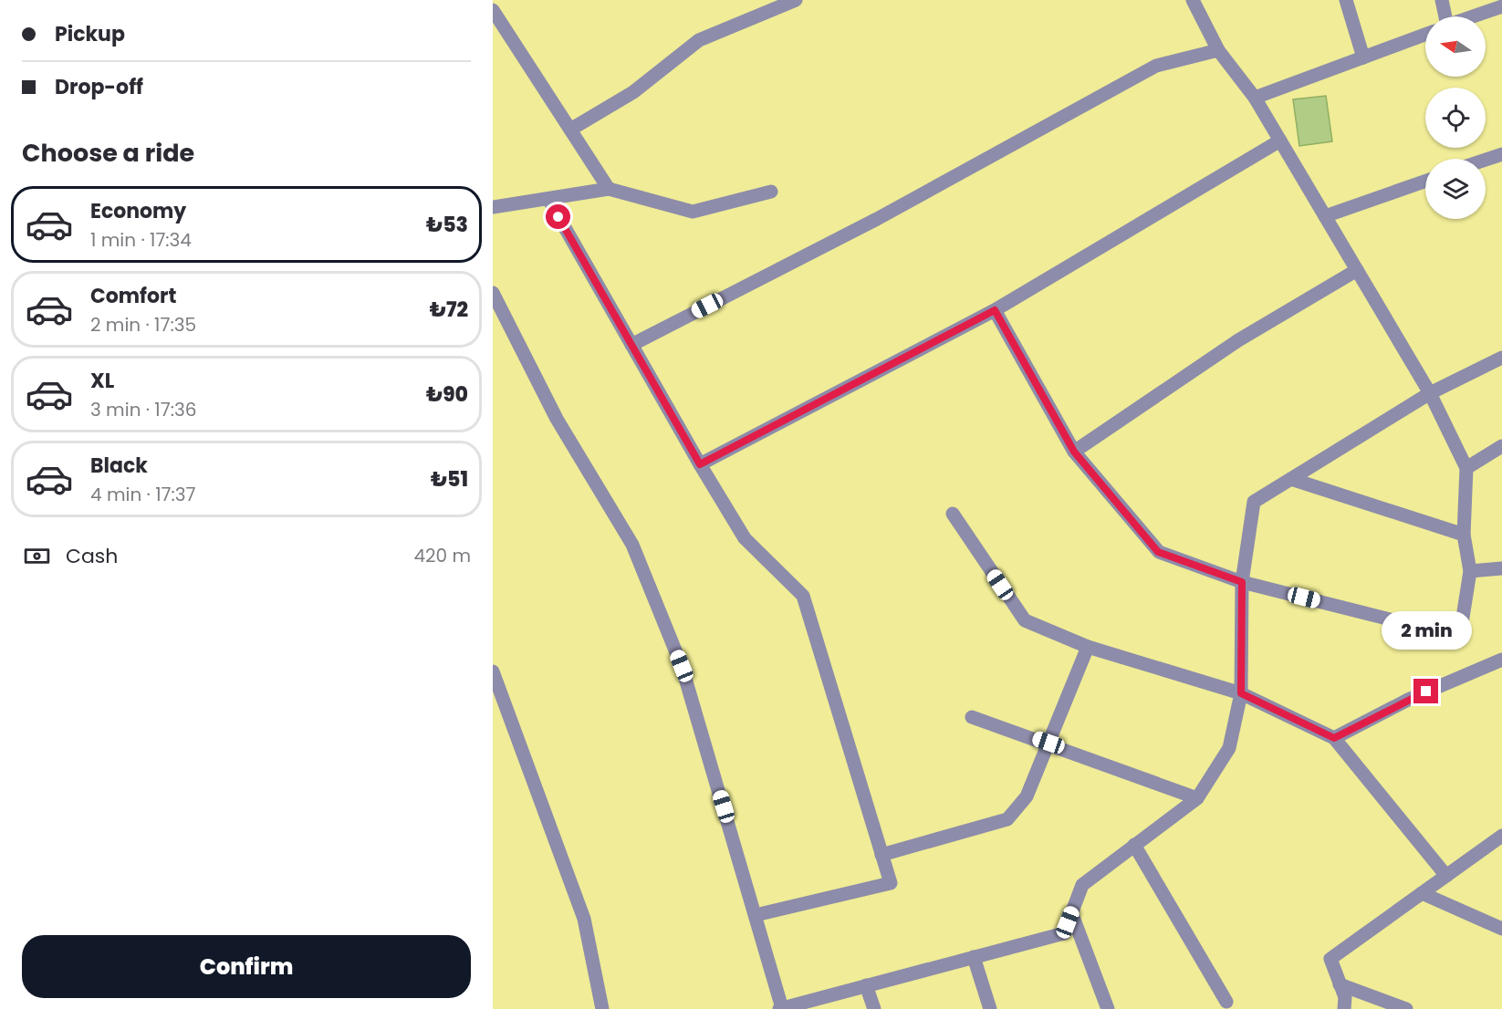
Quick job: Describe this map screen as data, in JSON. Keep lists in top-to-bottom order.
{
  "north": "left",
  "page": {
    "banner": ["Pickup", "Drop-off"],
    "heading": "Choose a ride",
    "list": [
      {
        "name": "Economy",
        "note": "1 min · 17:34",
        "value": "₺53"
      },
      {
        "name": "Comfort",
        "note": "2 min · 17:35",
        "value": "₺72"
      },
      {
        "name": "XL",
        "note": "3 min · 17:36",
        "value": "₺90"
      },
      {
        "name": "Black",
        "note": "4 min · 17:37",
        "value": "₺51"
      }
    ],
    "pay": ["Cash", "420 m"],
    "bubble": "2 min",
    "buttons": "Confirm"
  }
}
